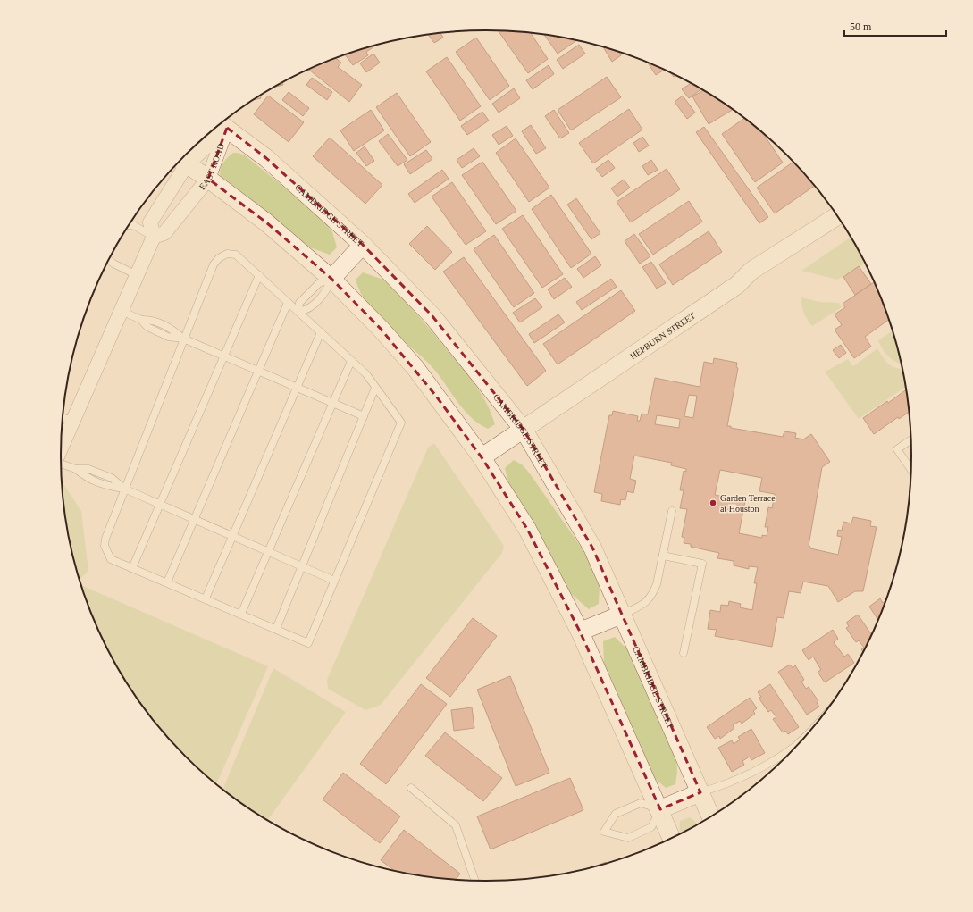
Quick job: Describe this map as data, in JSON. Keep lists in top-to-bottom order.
{
  "streets": {
    "street": ["EAST ROAD", "CAMBRIDGE STREET", "HEPBURN STREET"]
  },
  "crossings": [
    ["EAST ROAD", "CAMBRIDGE STREET"],
    ["CAMBRIDGE STREET", "HEPBURN STREET"]
  ],
  "places": ["Garden Terrace at Houston"],
  "scale_bar": "50 m"
}
